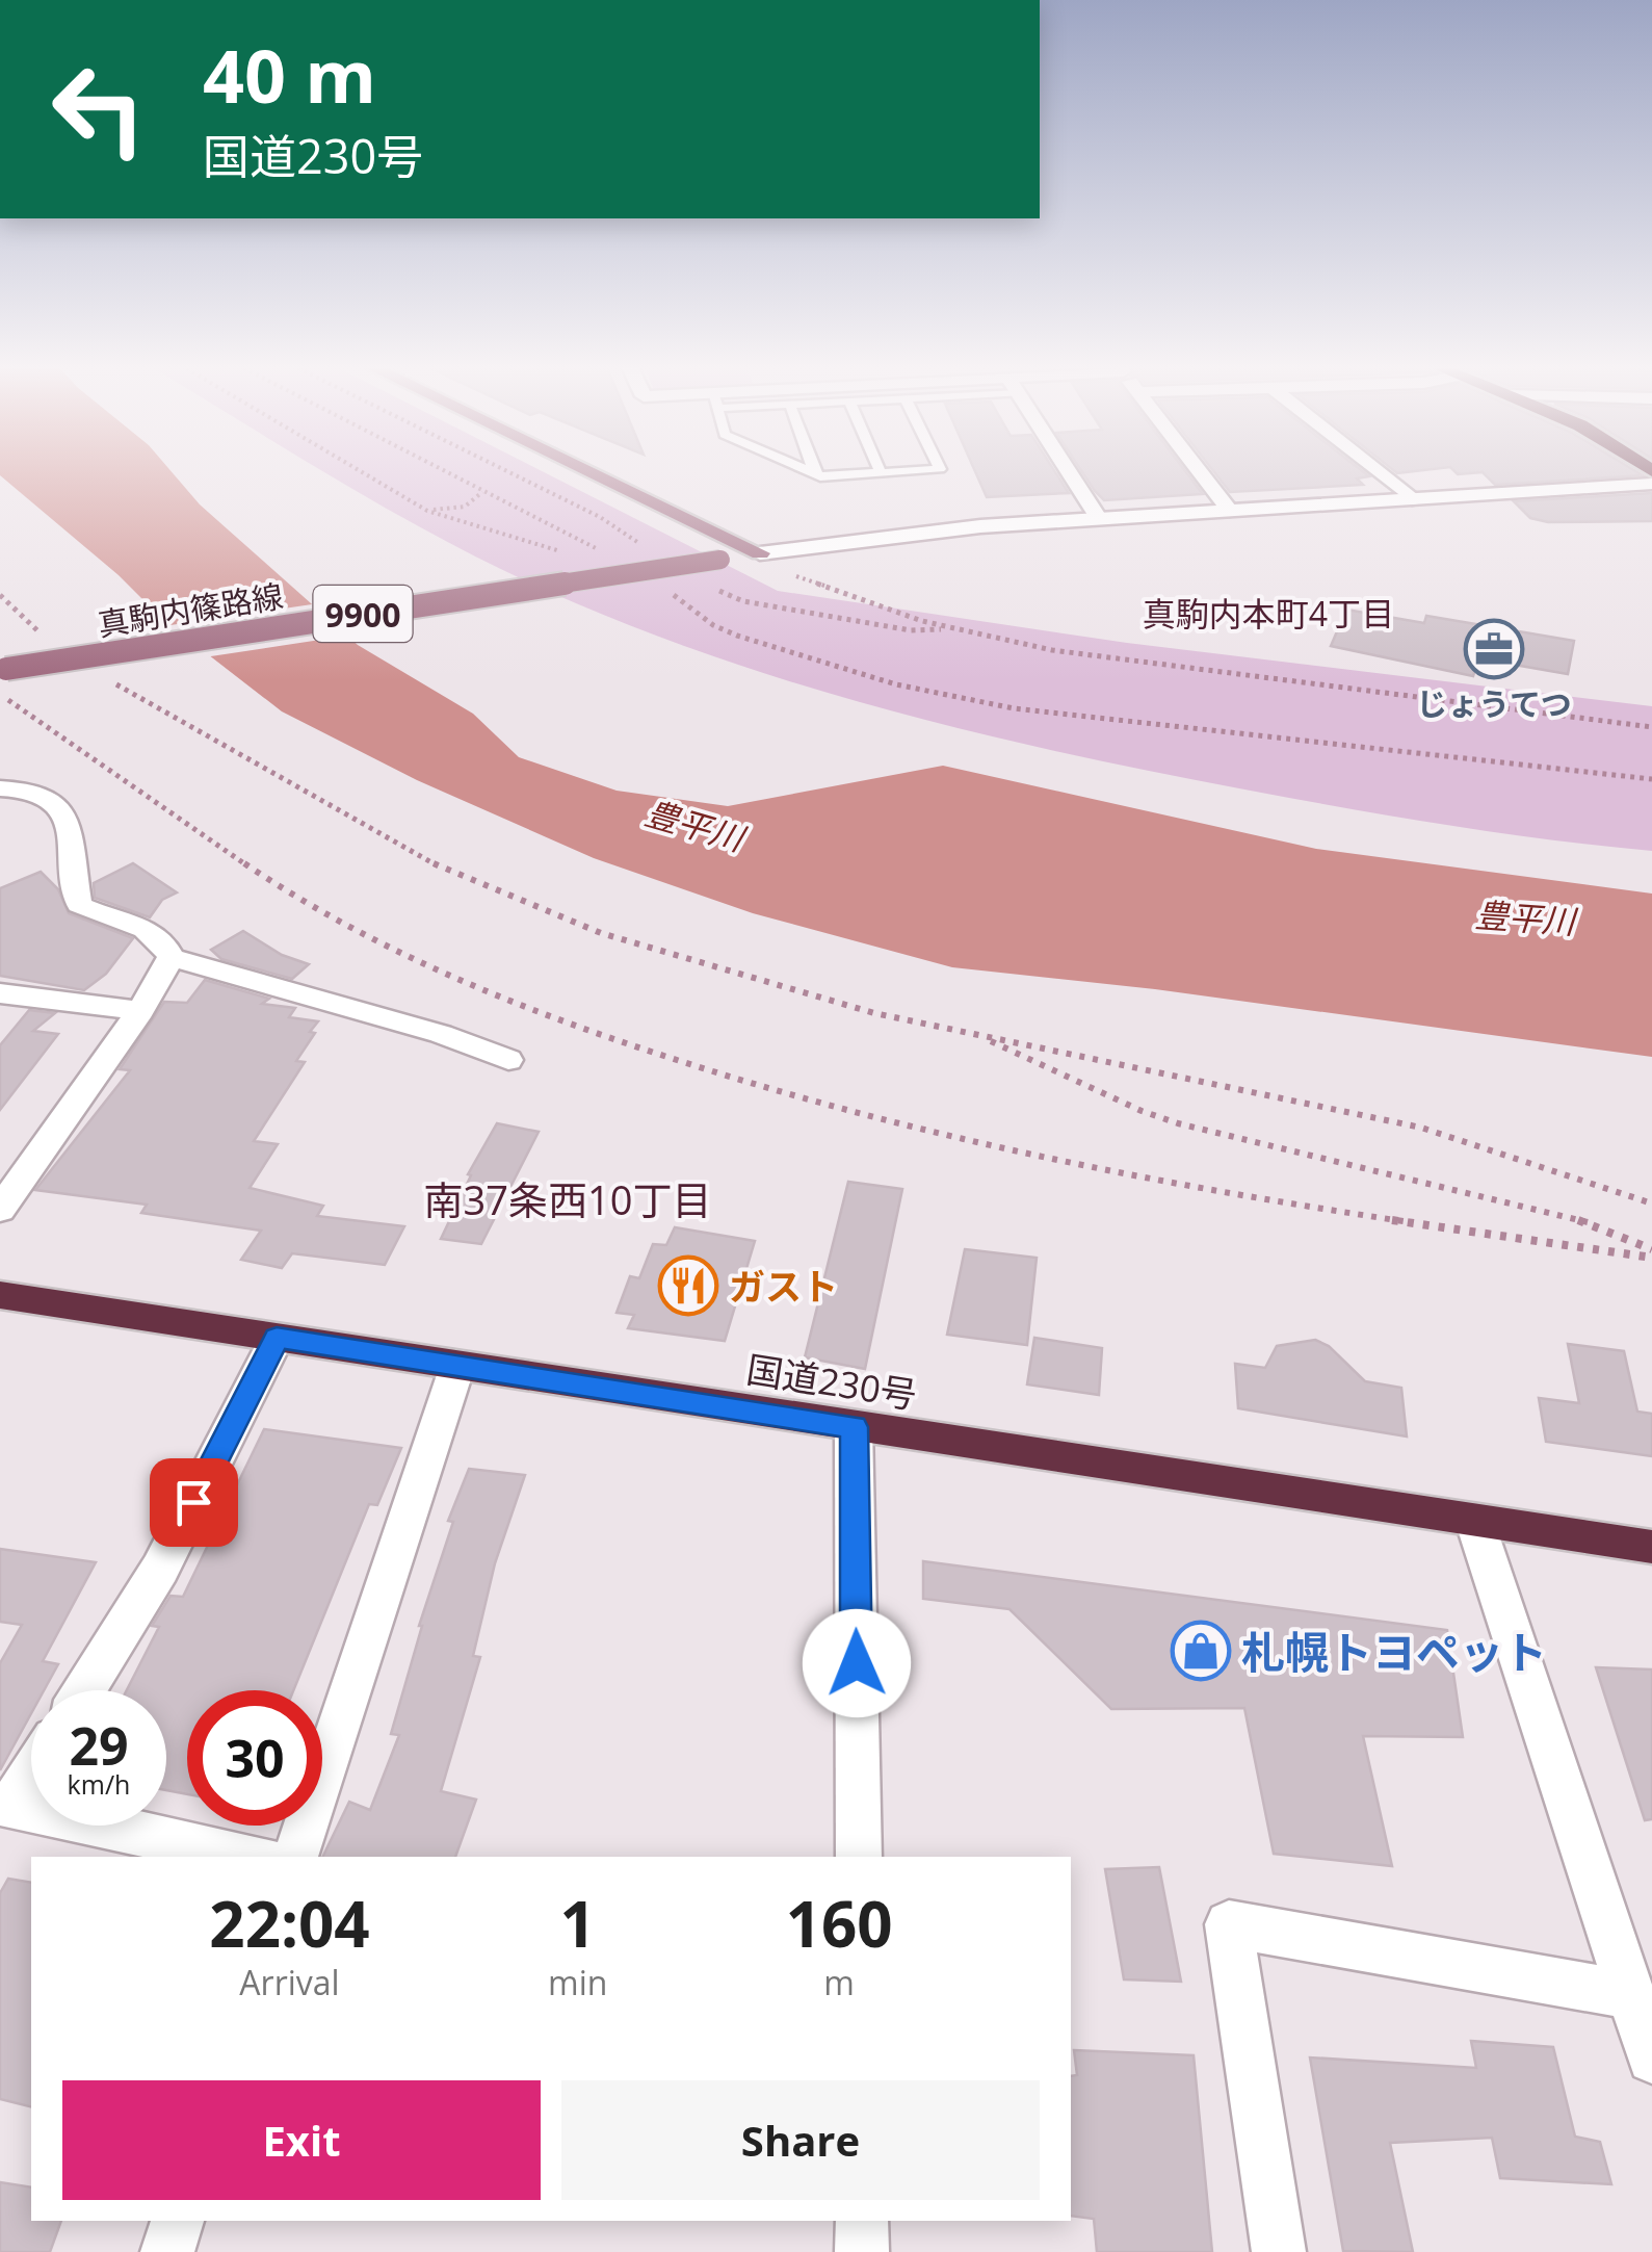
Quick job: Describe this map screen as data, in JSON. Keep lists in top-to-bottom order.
{
  "streets": {
    "highway": ["国道230号"],
    "main road": ["真駒内篠路線", "9900"]
  },
  "districts": ["真駒内本町4丁目", "南37条西10丁目"],
  "water": ["豊平川"],
  "places": {
    "office": ["じょうてつ"],
    "restaurant": ["ガスト"],
    "shop": ["札幌トヨペット"]
  },
  "page": {
    "turn": ["40 m", "国道230号"],
    "speed": "29 km/h",
    "limit": "30",
    "eta": [
      "22:04",
      "Arrival",
      "1",
      "min",
      "160",
      "m"
    ],
    "buttons": ["Exit", "Share"]
  }
}
